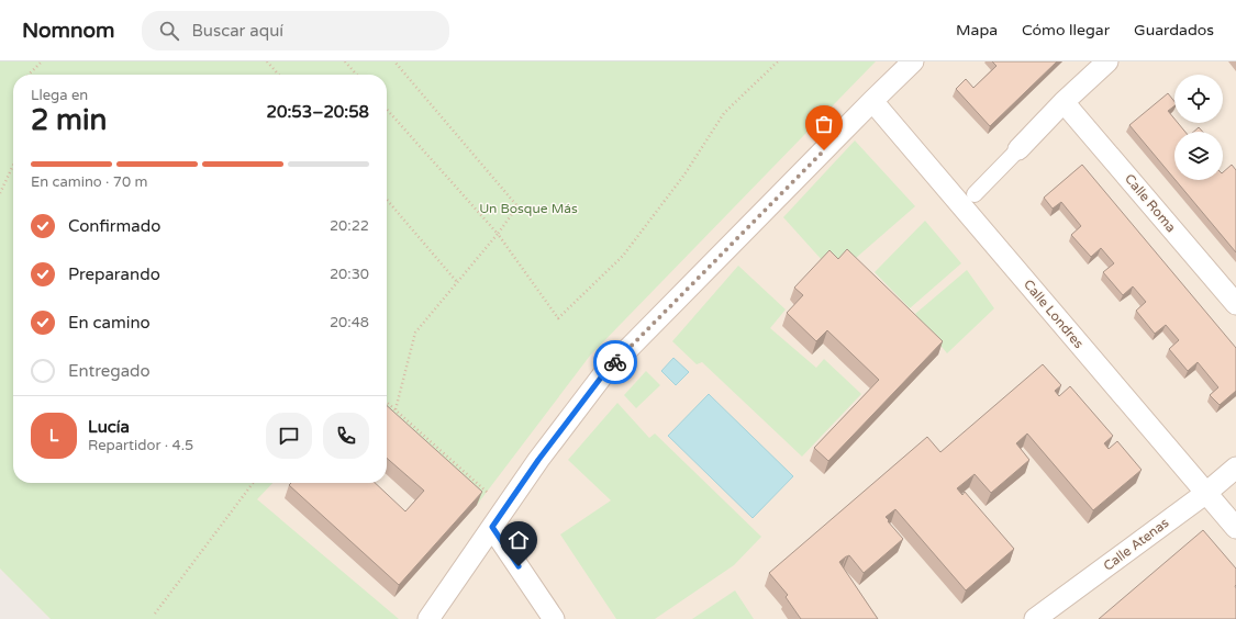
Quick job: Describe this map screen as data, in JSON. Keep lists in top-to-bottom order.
{
  "streets": {
    "street": ["Calle Roma", "Calle Londres", "Calle Atenas"]
  },
  "crossings": [
    ["Calle Londres", "Calle Atenas"]
  ],
  "parks": ["Un Bosque Más"],
  "page": {
    "header": "Nomnom",
    "search": "Buscar aquí",
    "nav": ["Mapa", "Cómo llegar", "Guardados"],
    "heading": ["2 min", "Llega en", "20:53–20:58"],
    "panel": ["Lucía", "Repartidor · 4.5"],
    "bar": "En camino · 70 m",
    "list": [
      ["Confirmado", "20:22"],
      ["Preparando", "20:30"],
      ["En camino", "20:48"],
      "Entregado"
    ],
    "round": "L"
  }
}
